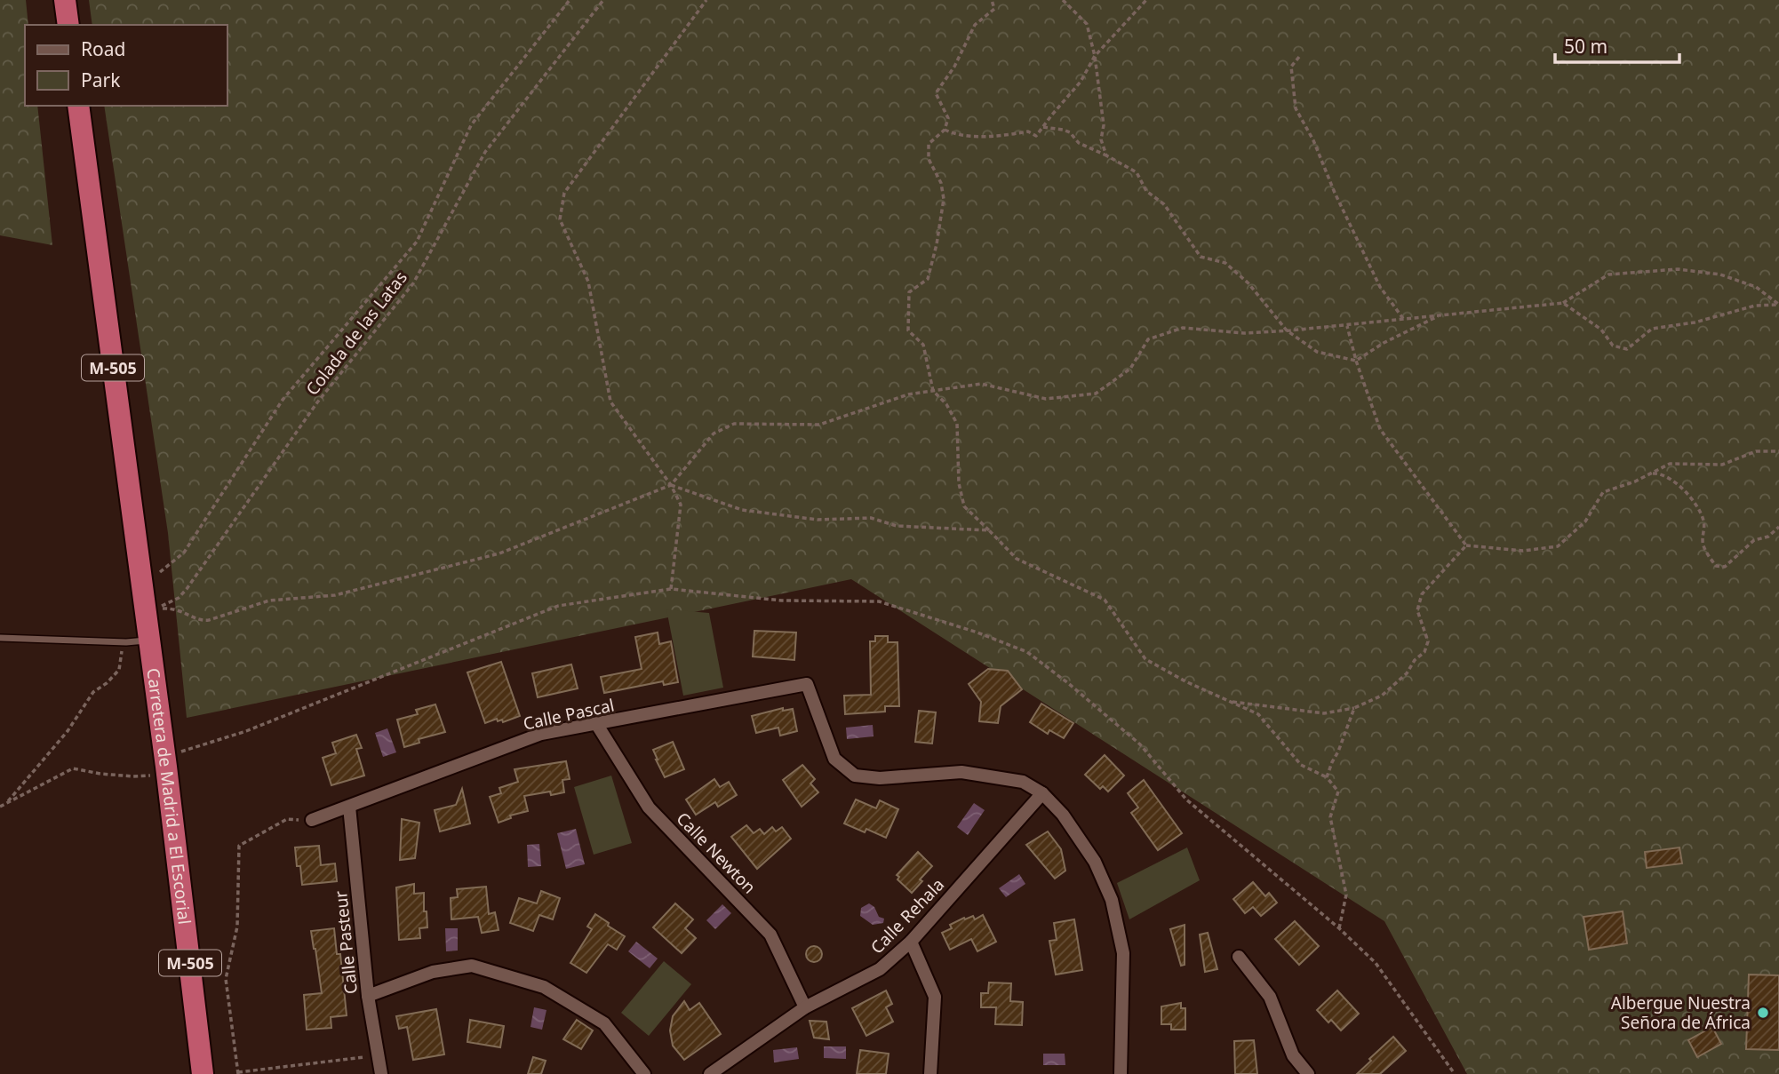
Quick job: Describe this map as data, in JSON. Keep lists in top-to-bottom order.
{
  "streets": {
    "highway": ["M-505", "Carretera de Madrid a El Escorial"],
    "street": [
      "Calle Pascal",
      "Calle Newton",
      "Calle Rehala",
      "Calle Pasteur"
    ],
    "path": ["Colada de las Latas"]
  },
  "crossings": [
    ["M-505", "Carretera de Madrid a El Escorial"],
    ["Calle Pascal", "Calle Newton"],
    ["Calle Pascal", "Calle Rehala"],
    ["Calle Pascal", "Calle Pasteur"],
    ["Calle Newton", "Calle Rehala"]
  ],
  "places": ["Albergue Nuestra Señora de África"],
  "legend": ["Road", "Park"],
  "scale_bar": "50 m"
}
